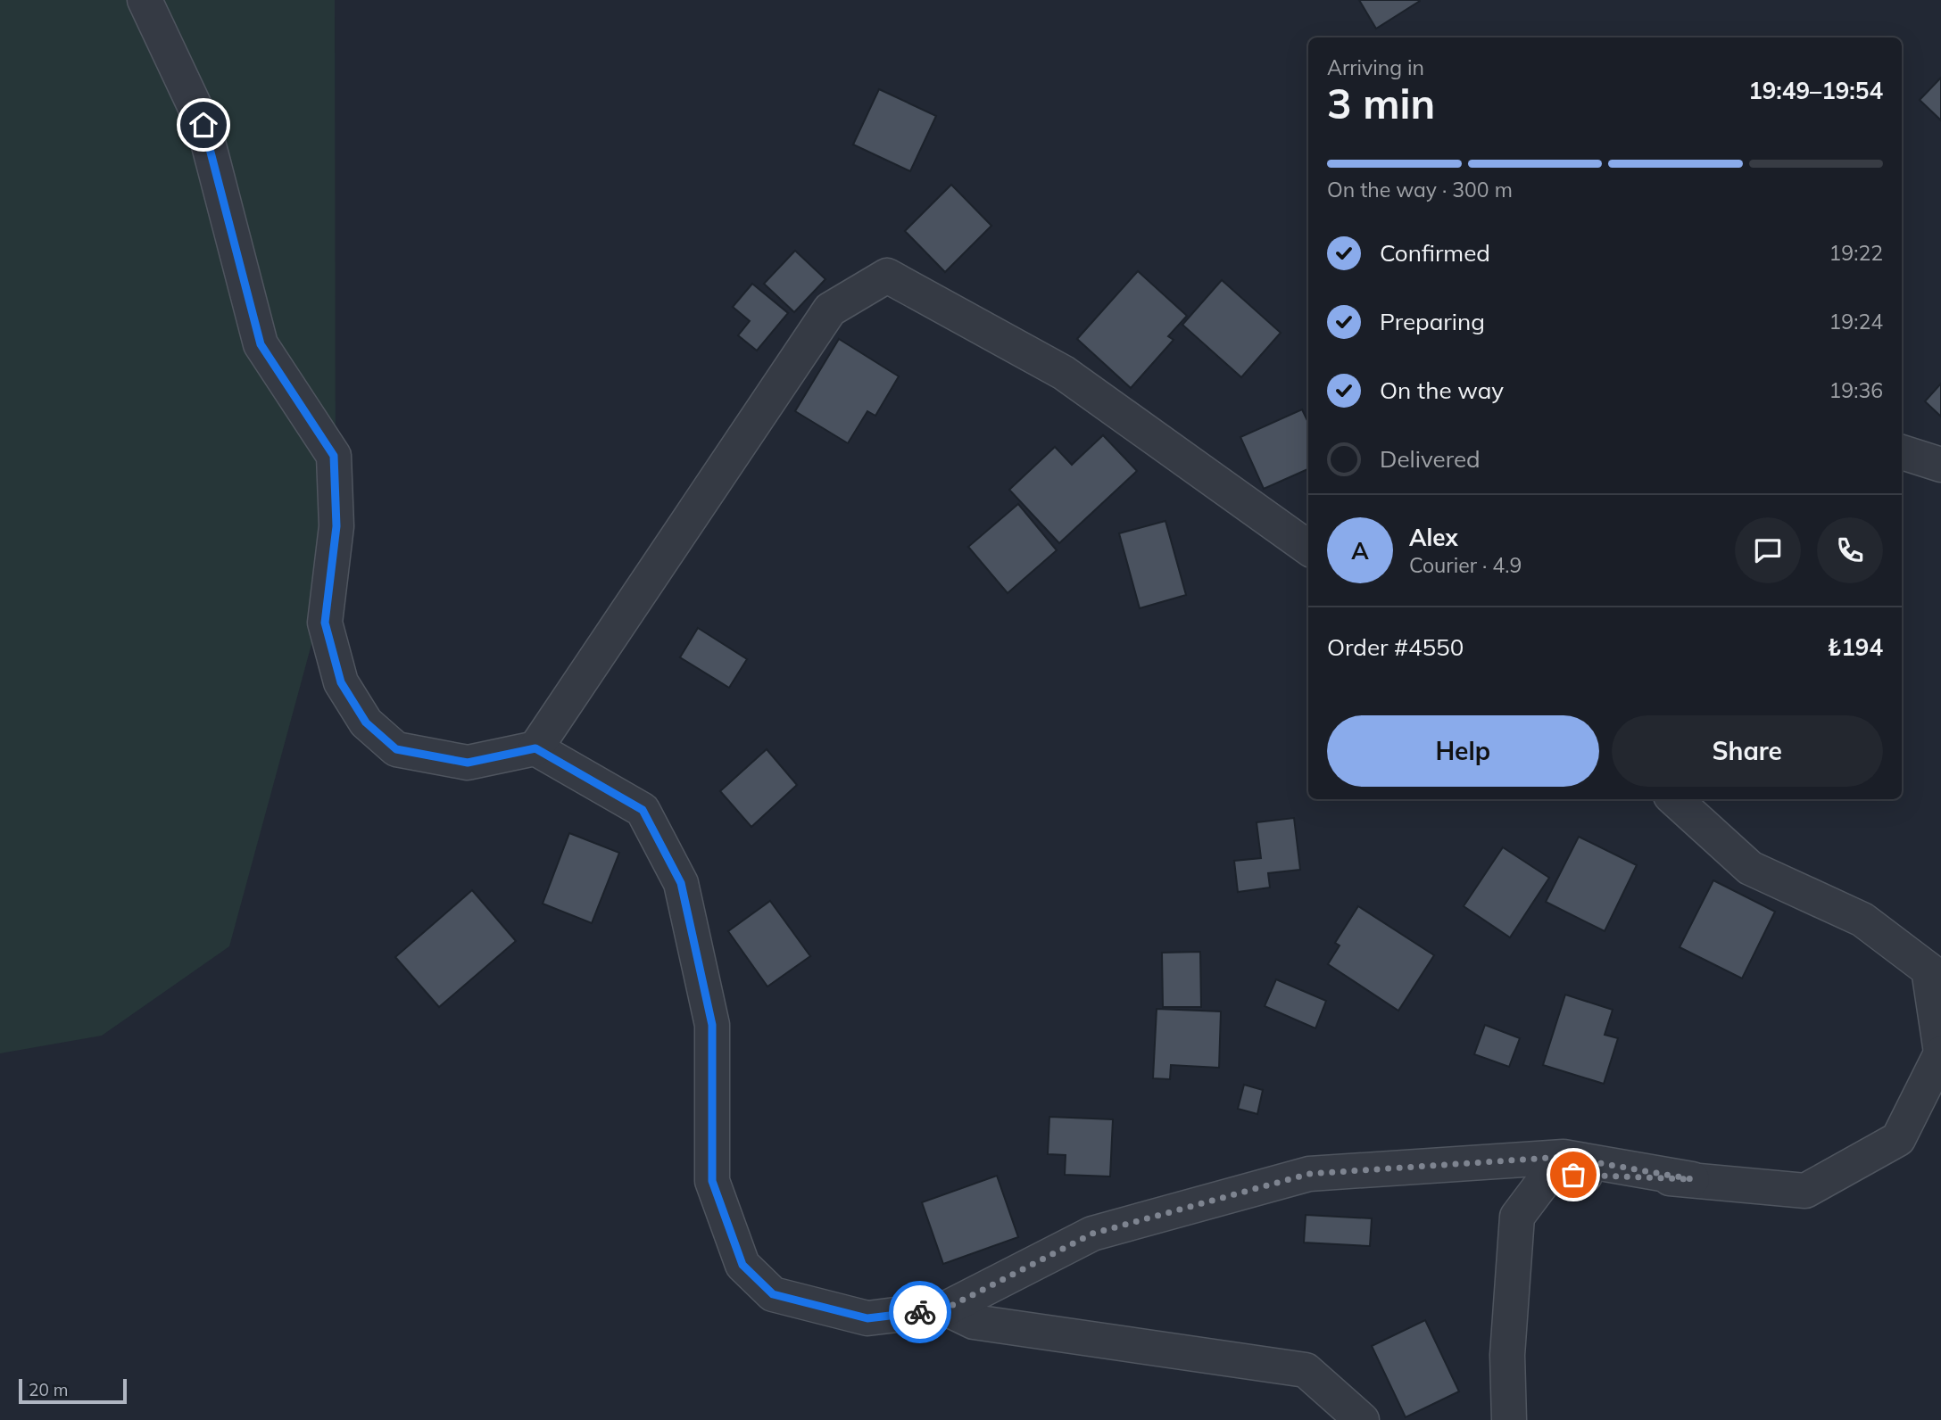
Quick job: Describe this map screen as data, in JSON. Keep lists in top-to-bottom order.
{
  "scale_bar": "20 m",
  "page": {
    "heading": ["3 min", "Arriving in", "19:49–19:54"],
    "panel": [
      "Alex",
      "Courier · 4.9",
      "Order #4550",
      "₺194"
    ],
    "bar": "On the way · 300 m",
    "list": [
      ["Confirmed", "19:22"],
      ["Preparing", "19:24"],
      ["On the way", "19:36"],
      "Delivered"
    ],
    "round": "A",
    "buttons": ["Help", "Share"],
    "scale": "20 m"
  }
}
